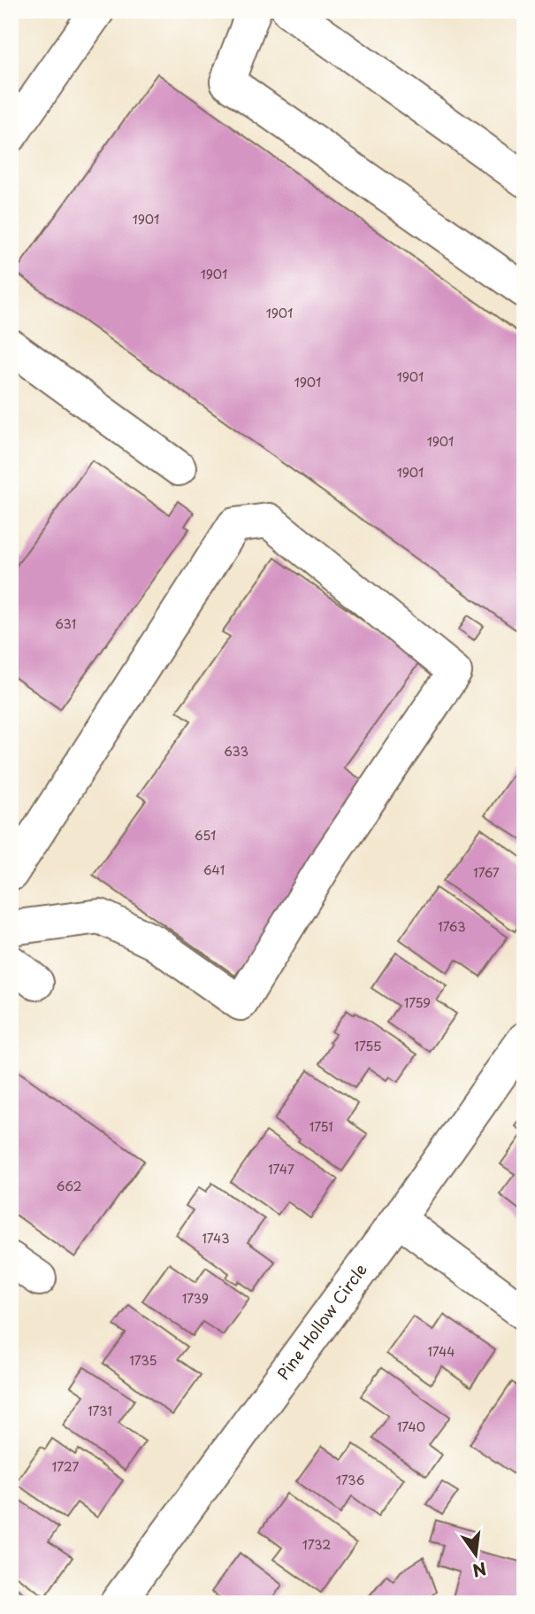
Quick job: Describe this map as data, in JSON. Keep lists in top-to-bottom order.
{
  "streets": {
    "street": ["Pine Hollow Circle"]
  },
  "house_numbers": [
    "1901",
    "1901",
    "1901",
    "1901",
    "1901",
    "1901",
    "1901",
    "631",
    "633",
    "651",
    "641",
    "1767",
    "1763",
    "1759",
    "1755",
    "1751",
    "1747",
    "662",
    "1743",
    "1739",
    "1744",
    "1735",
    "1731",
    "1740",
    "1727",
    "1736",
    "1732"
  ],
  "north": "bottom"
}
